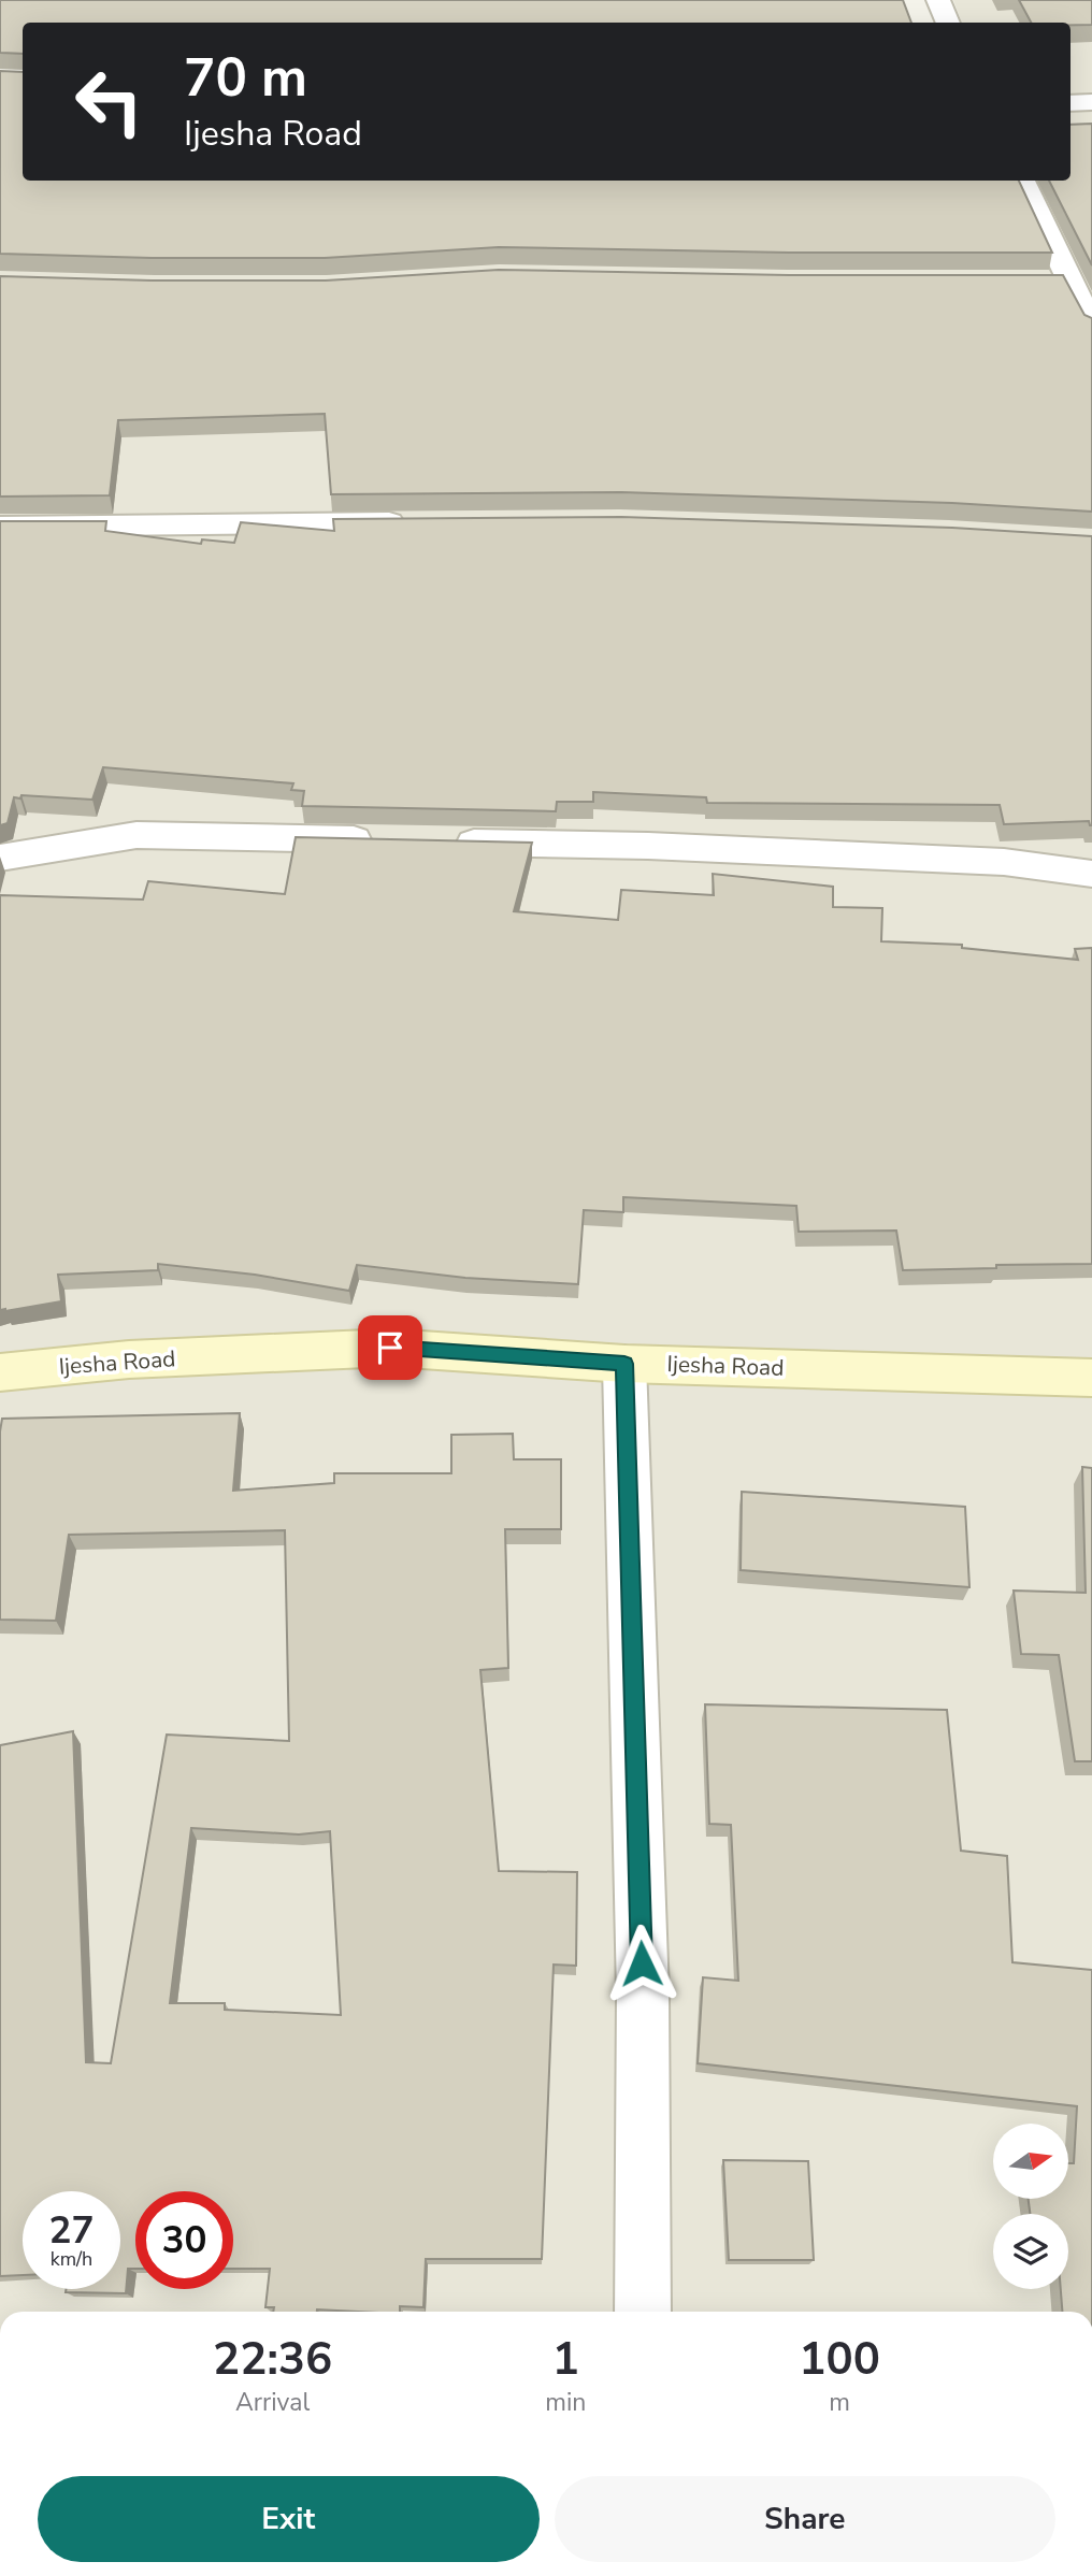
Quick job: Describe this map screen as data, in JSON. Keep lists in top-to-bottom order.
{
  "streets": {
    "main road": ["Ijesha Road"]
  },
  "north": "right",
  "page": {
    "turn": ["70 m", "Ijesha Road"],
    "speed": "27 km/h",
    "limit": "30",
    "eta": [
      "22:36",
      "Arrival",
      "1",
      "min",
      "100",
      "m"
    ],
    "buttons": ["Exit", "Share"]
  }
}
